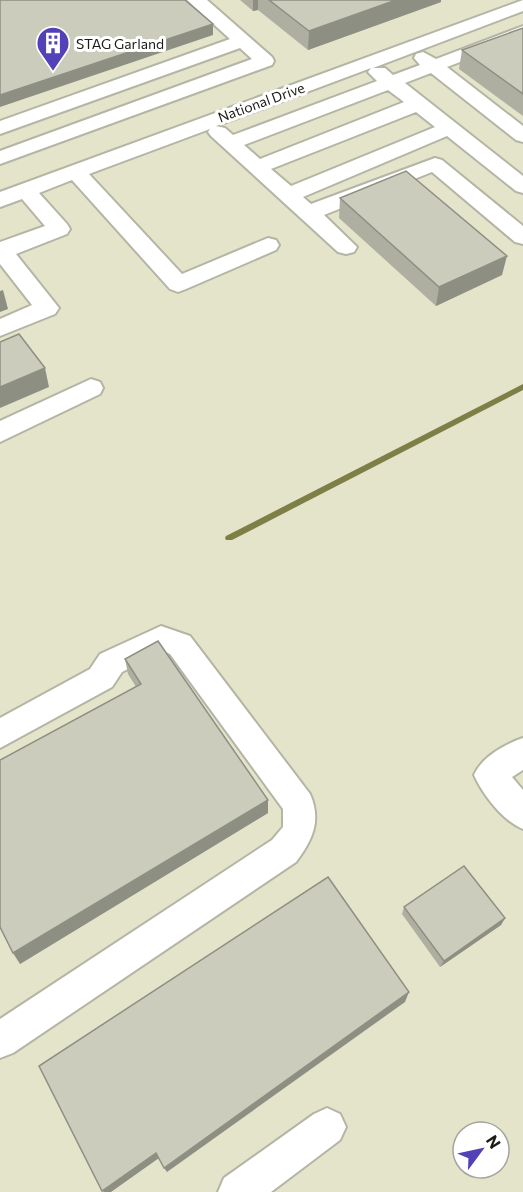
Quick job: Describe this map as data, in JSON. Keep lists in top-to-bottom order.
{
  "streets": {
    "street": ["National Drive"]
  },
  "places": {
    "building": ["STAG Garland"]
  },
  "north": "top right"
}
